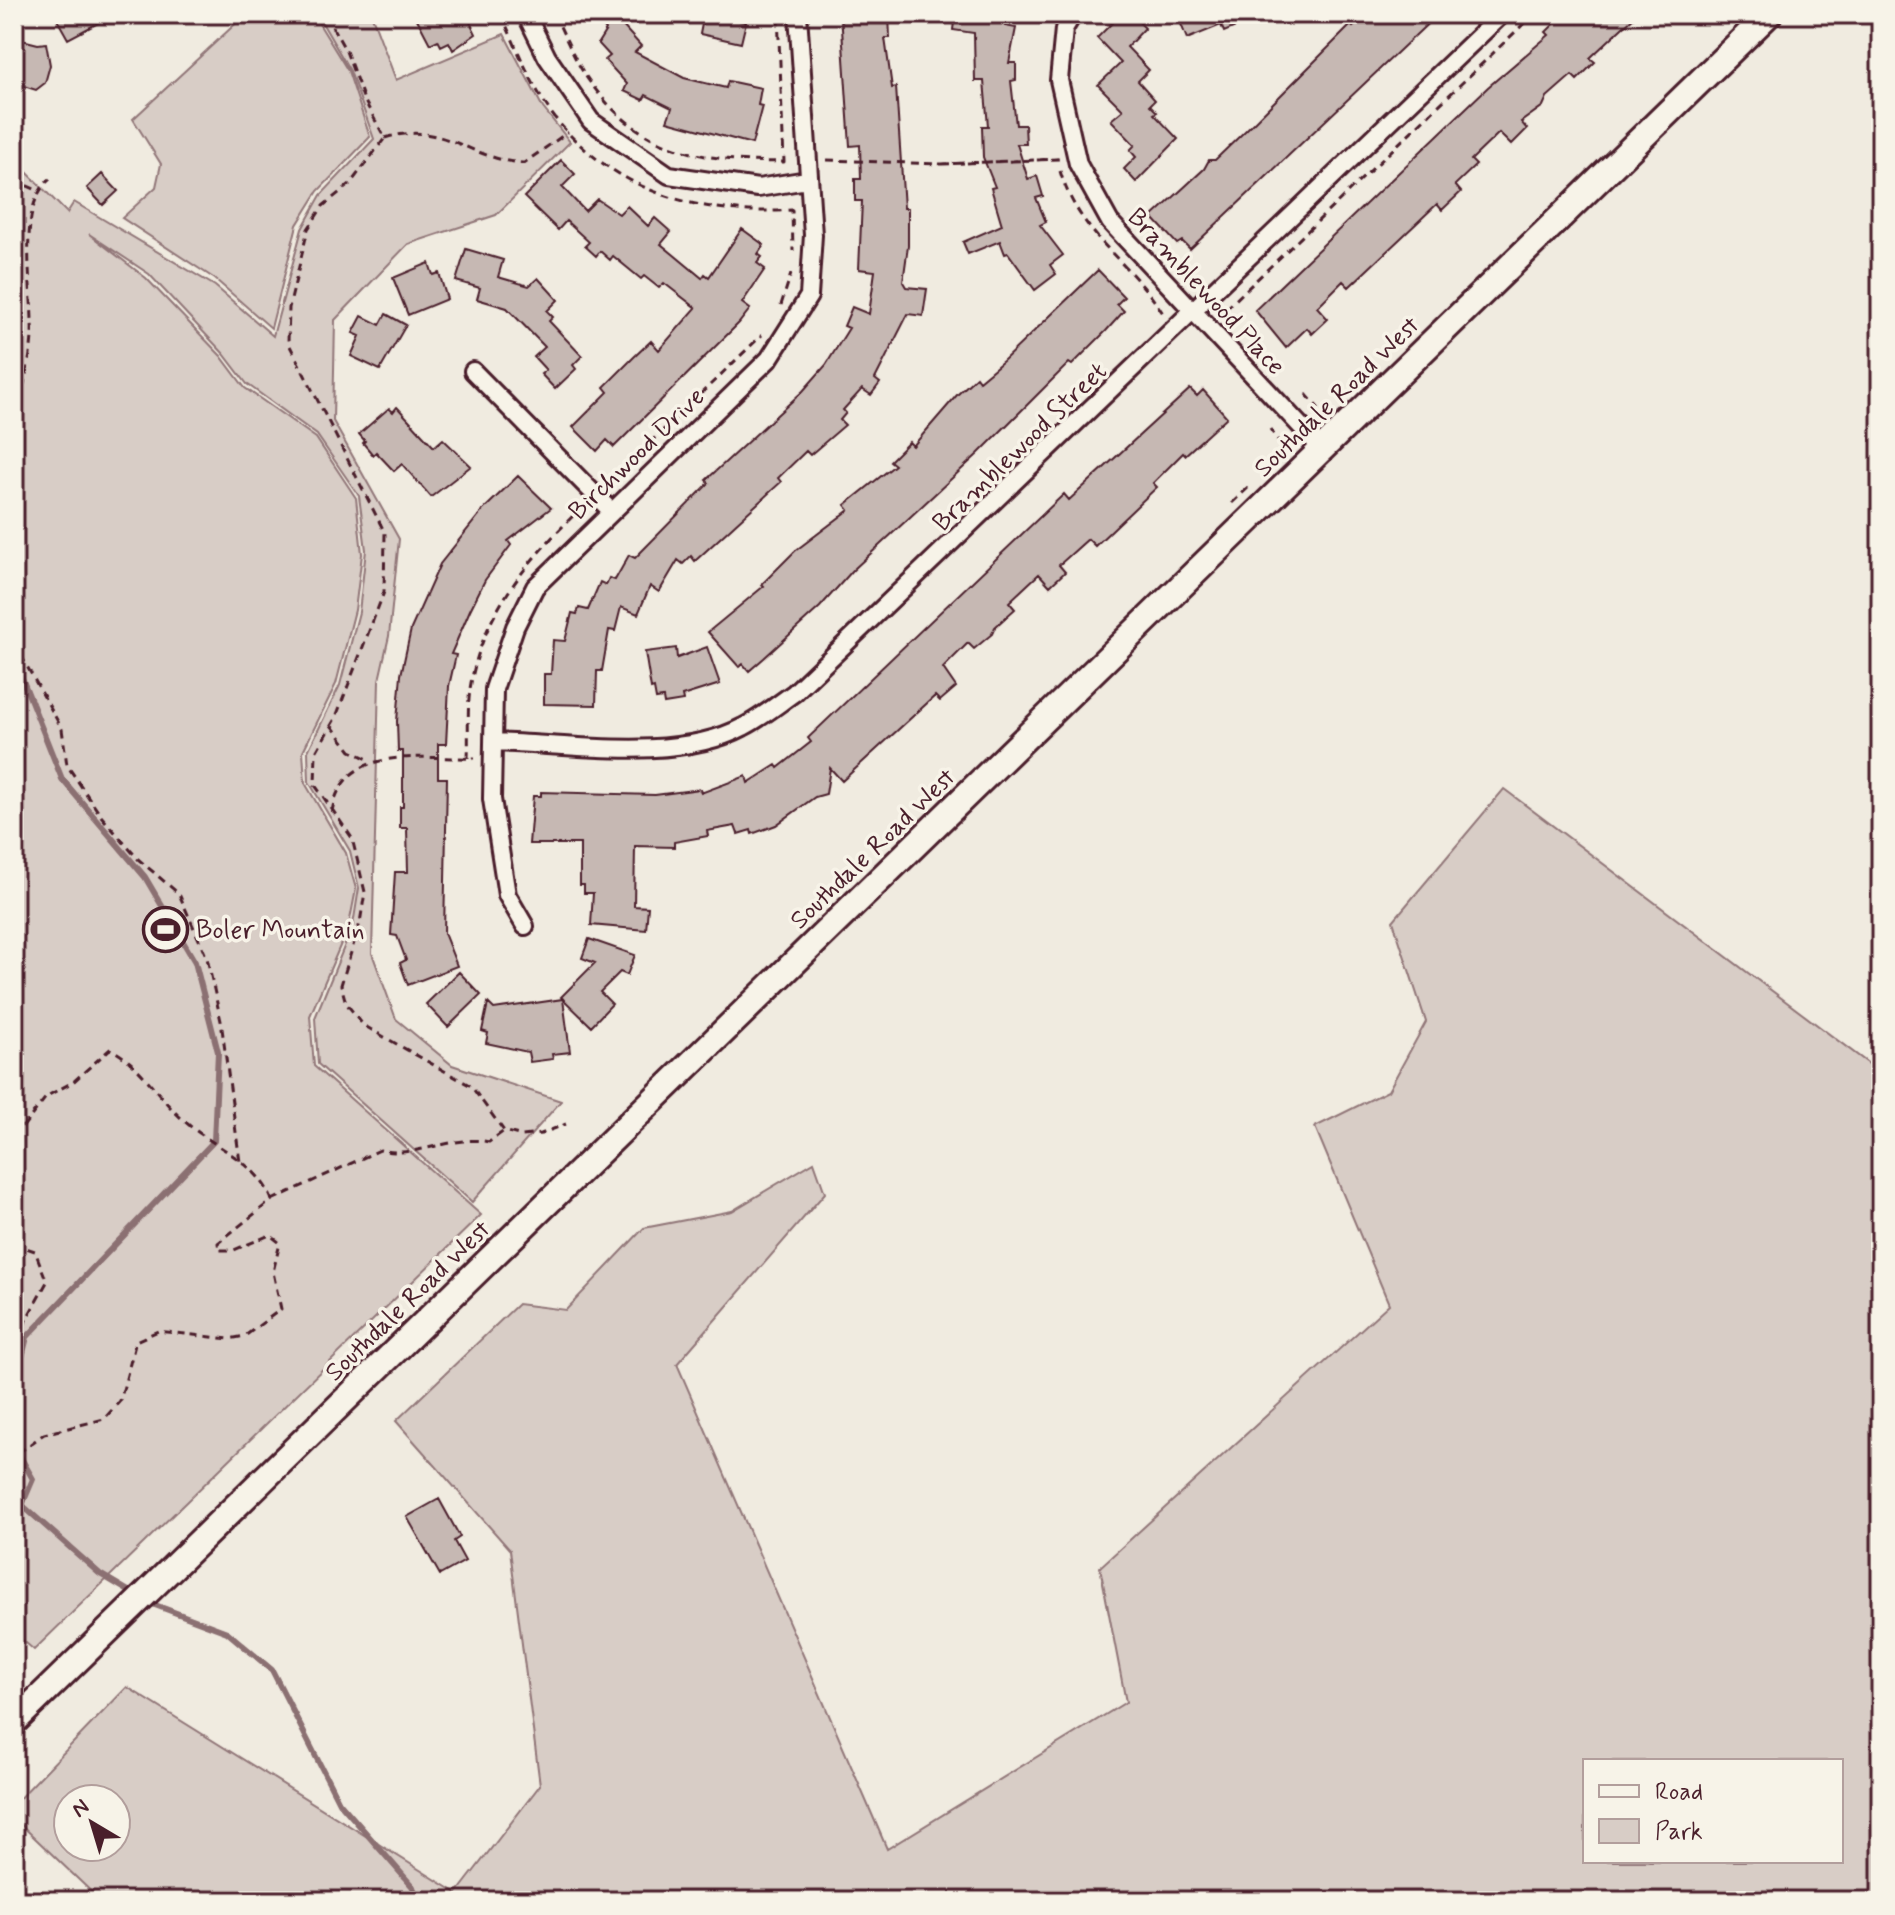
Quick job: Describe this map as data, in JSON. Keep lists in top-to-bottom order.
{
  "streets": {
    "main road": ["Southdale Road West"],
    "street": ["Bramblewood Place", "Bramblewood Street", "Birchwood Drive"]
  },
  "crossings": [
    ["Bramblewood Place", "Southdale Road West"],
    ["Bramblewood Place", "Bramblewood Street"],
    ["Bramblewood Street", "Birchwood Drive"]
  ],
  "places": {
    "sports": ["Boler Mountain"]
  },
  "legend": ["Road", "Park"],
  "north": "top left"
}
